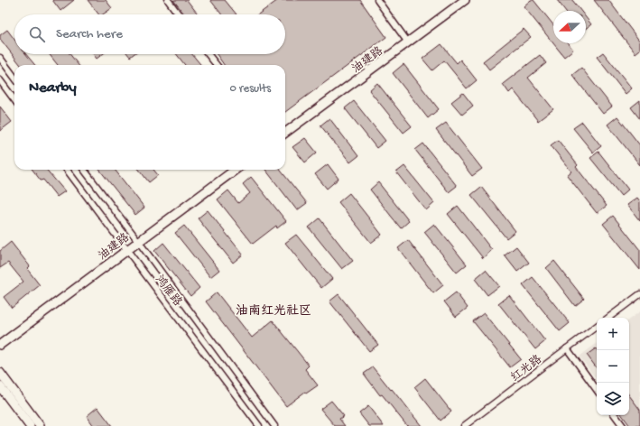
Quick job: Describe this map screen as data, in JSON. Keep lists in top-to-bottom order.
{
  "streets": {
    "main road": ["油建路"],
    "street": ["鸿雁路", "红光路"]
  },
  "crossings": [
    ["油建路", "鸿雁路"]
  ],
  "districts": ["油南红光社区"],
  "north": "left",
  "page": {
    "search": "Search here",
    "heading": ["Nearby", "0 results"],
    "map_buttons": ["+", "−"]
  }
}
